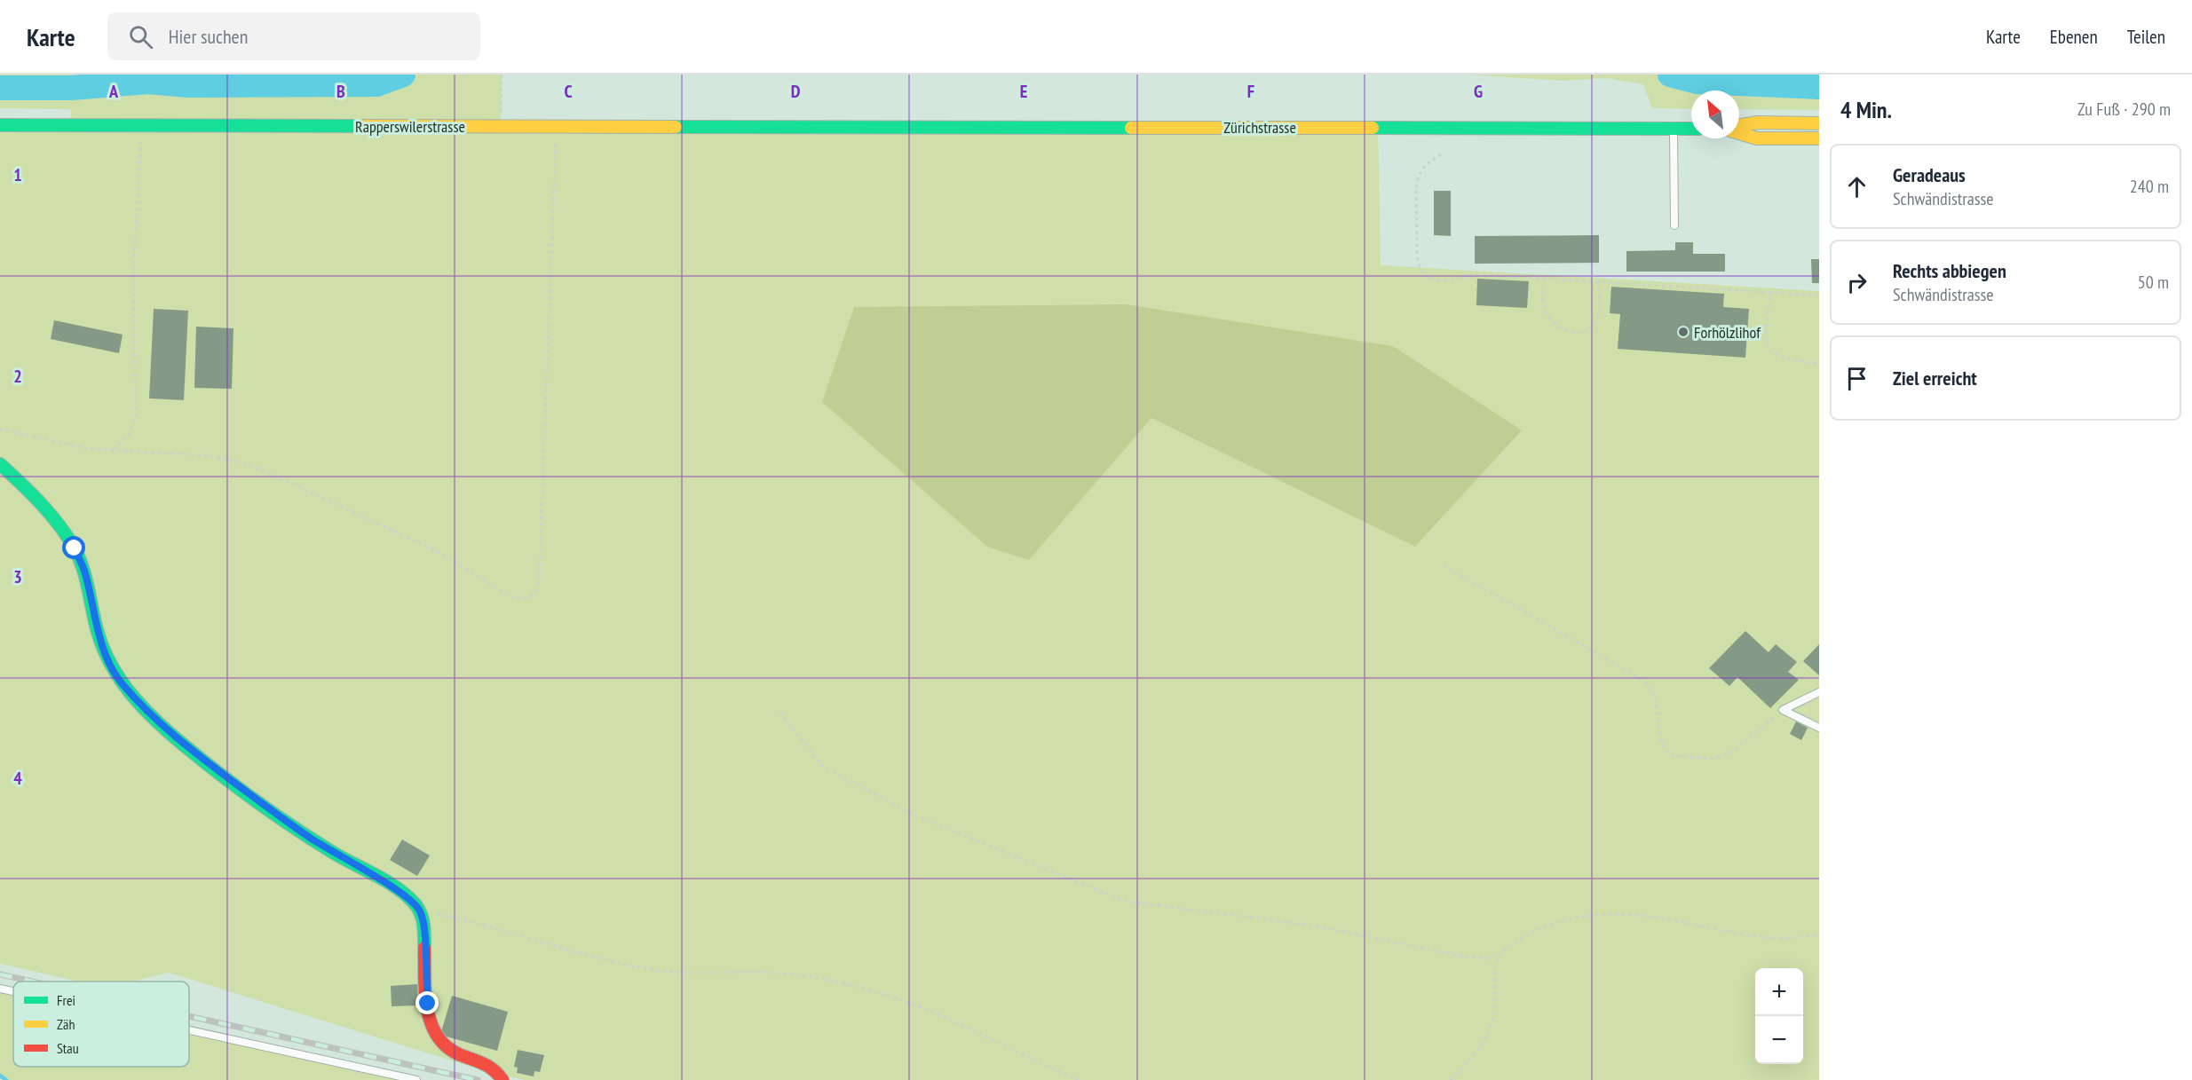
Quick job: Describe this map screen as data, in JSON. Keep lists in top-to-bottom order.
{
  "streets": {
    "main road": ["Rapperswilerstrasse", "Zürichstrasse"]
  },
  "crossings": [
    ["Rapperswilerstrasse", "Zürichstrasse"]
  ],
  "places": ["Forhölzlihof"],
  "legend": ["Frei", "Zäh", "Stau"],
  "north": "top left",
  "page": {
    "header": "Karte",
    "search": "Hier suchen",
    "nav": ["Karte", "Ebenen", "Teilen"],
    "heading": ["4 Min.", "Zu Fuß · 290 m"],
    "list": [
      ["Geradeaus", "Schwändistrasse", "240 m"],
      ["Rechts abbiegen", "Schwändistrasse", "50 m"],
      "Ziel erreicht"
    ],
    "map_buttons": ["+", "−"]
  },
  "grid": {
    "columns": [
      "A",
      "B",
      "C",
      "D",
      "E",
      "F",
      "G"
    ],
    "rows": [
      "1",
      "2",
      "3",
      "4"
    ]
  }
}
